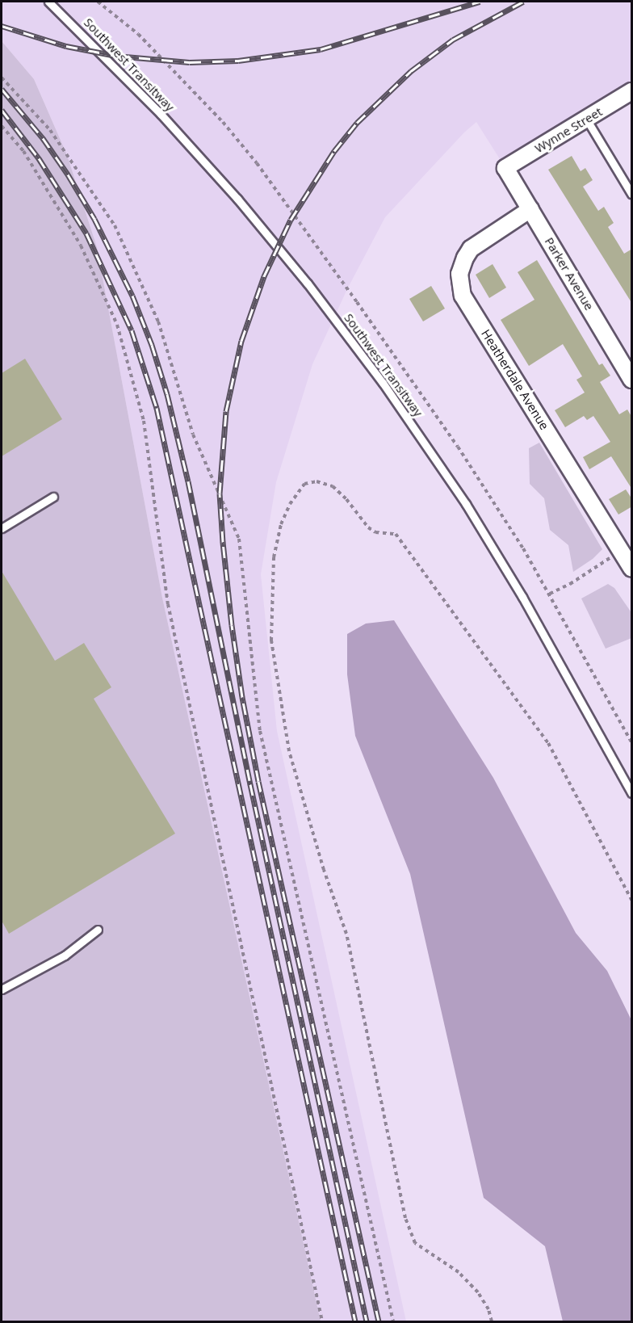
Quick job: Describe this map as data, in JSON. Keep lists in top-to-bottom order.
{
  "streets": {
    "street": ["Wynne Street", "Parker Avenue", "Heatherdale Avenue"],
    "lane": ["Southwest Transitway"]
  },
  "crossings": [
    ["Wynne Street", "Parker Avenue"],
    ["Parker Avenue", "Heatherdale Avenue"]
  ]
}
